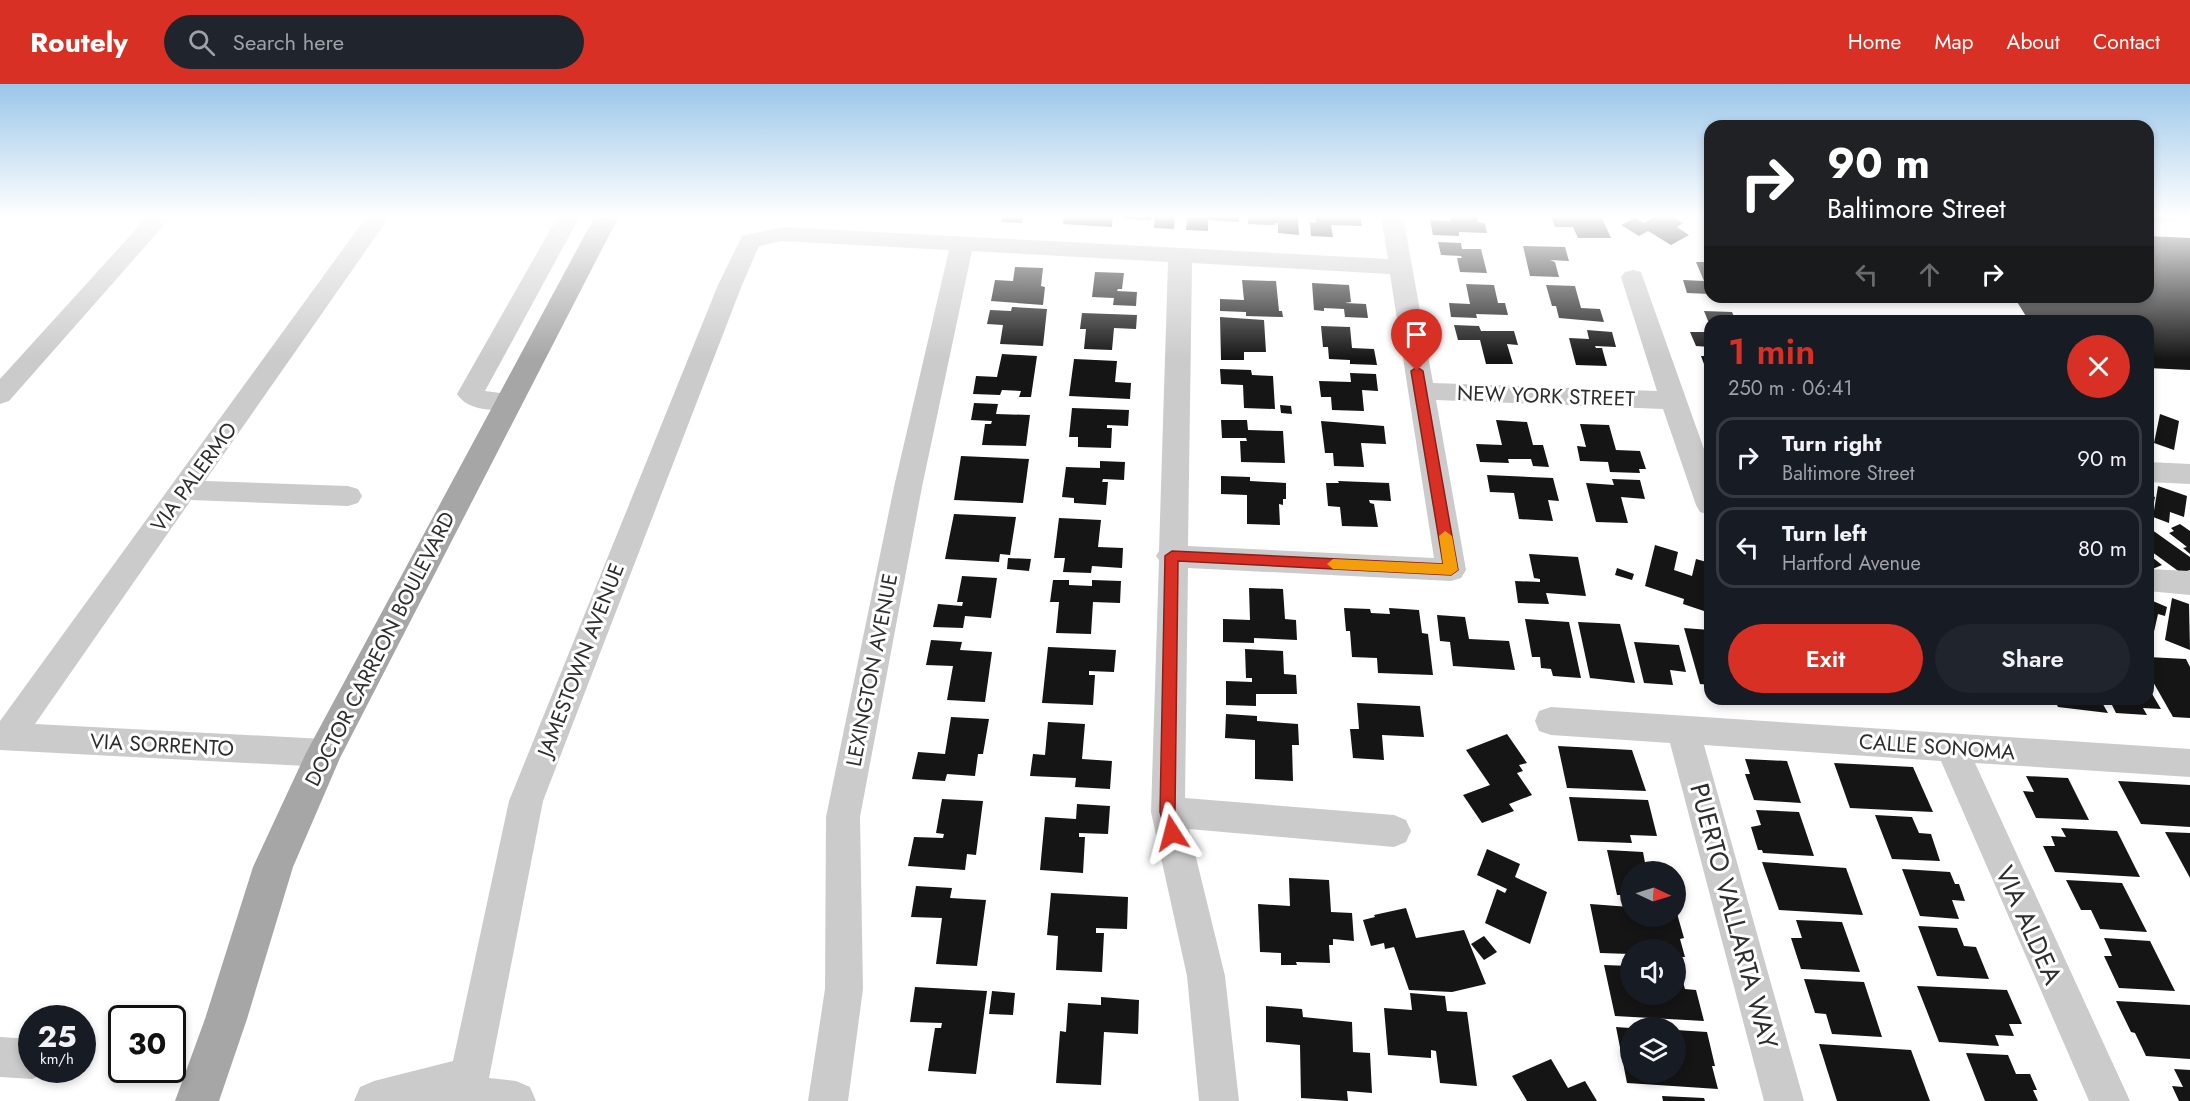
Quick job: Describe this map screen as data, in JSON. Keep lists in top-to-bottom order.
{
  "streets": {
    "main road": ["DOCTOR CARREON BOULEVARD"],
    "street": [
      "NEW YORK STREET",
      "VIA PALERMO",
      "JAMESTOWN AVENUE",
      "LEXINGTON AVENUE",
      "VIA SORRENTO",
      "CALLE SONOMA",
      "PUERTO VALLARTA WAY",
      "VIA ALDEA"
    ]
  },
  "crossings": [
    ["VIA PALERMO", "VIA SORRENTO"],
    ["DOCTOR CARREON BOULEVARD", "VIA SORRENTO"],
    ["CALLE SONOMA", "PUERTO VALLARTA WAY"],
    ["CALLE SONOMA", "VIA ALDEA"]
  ],
  "north": "right",
  "page": {
    "header": "Routely",
    "search": "Search here",
    "nav": [
      "Home",
      "Map",
      "About",
      "Contact"
    ],
    "turn": ["90 m", "Baltimore Street"],
    "heading": ["1 min", "250 m · 06:41"],
    "list": [
      {
        "name": "Turn right",
        "note": "Baltimore Street",
        "value": "90 m"
      },
      {
        "name": "Turn left",
        "note": "Hartford Avenue",
        "value": "80 m"
      }
    ],
    "buttons": ["Exit", "Share"],
    "speed": "25 km/h",
    "limit": "30"
  }
}
